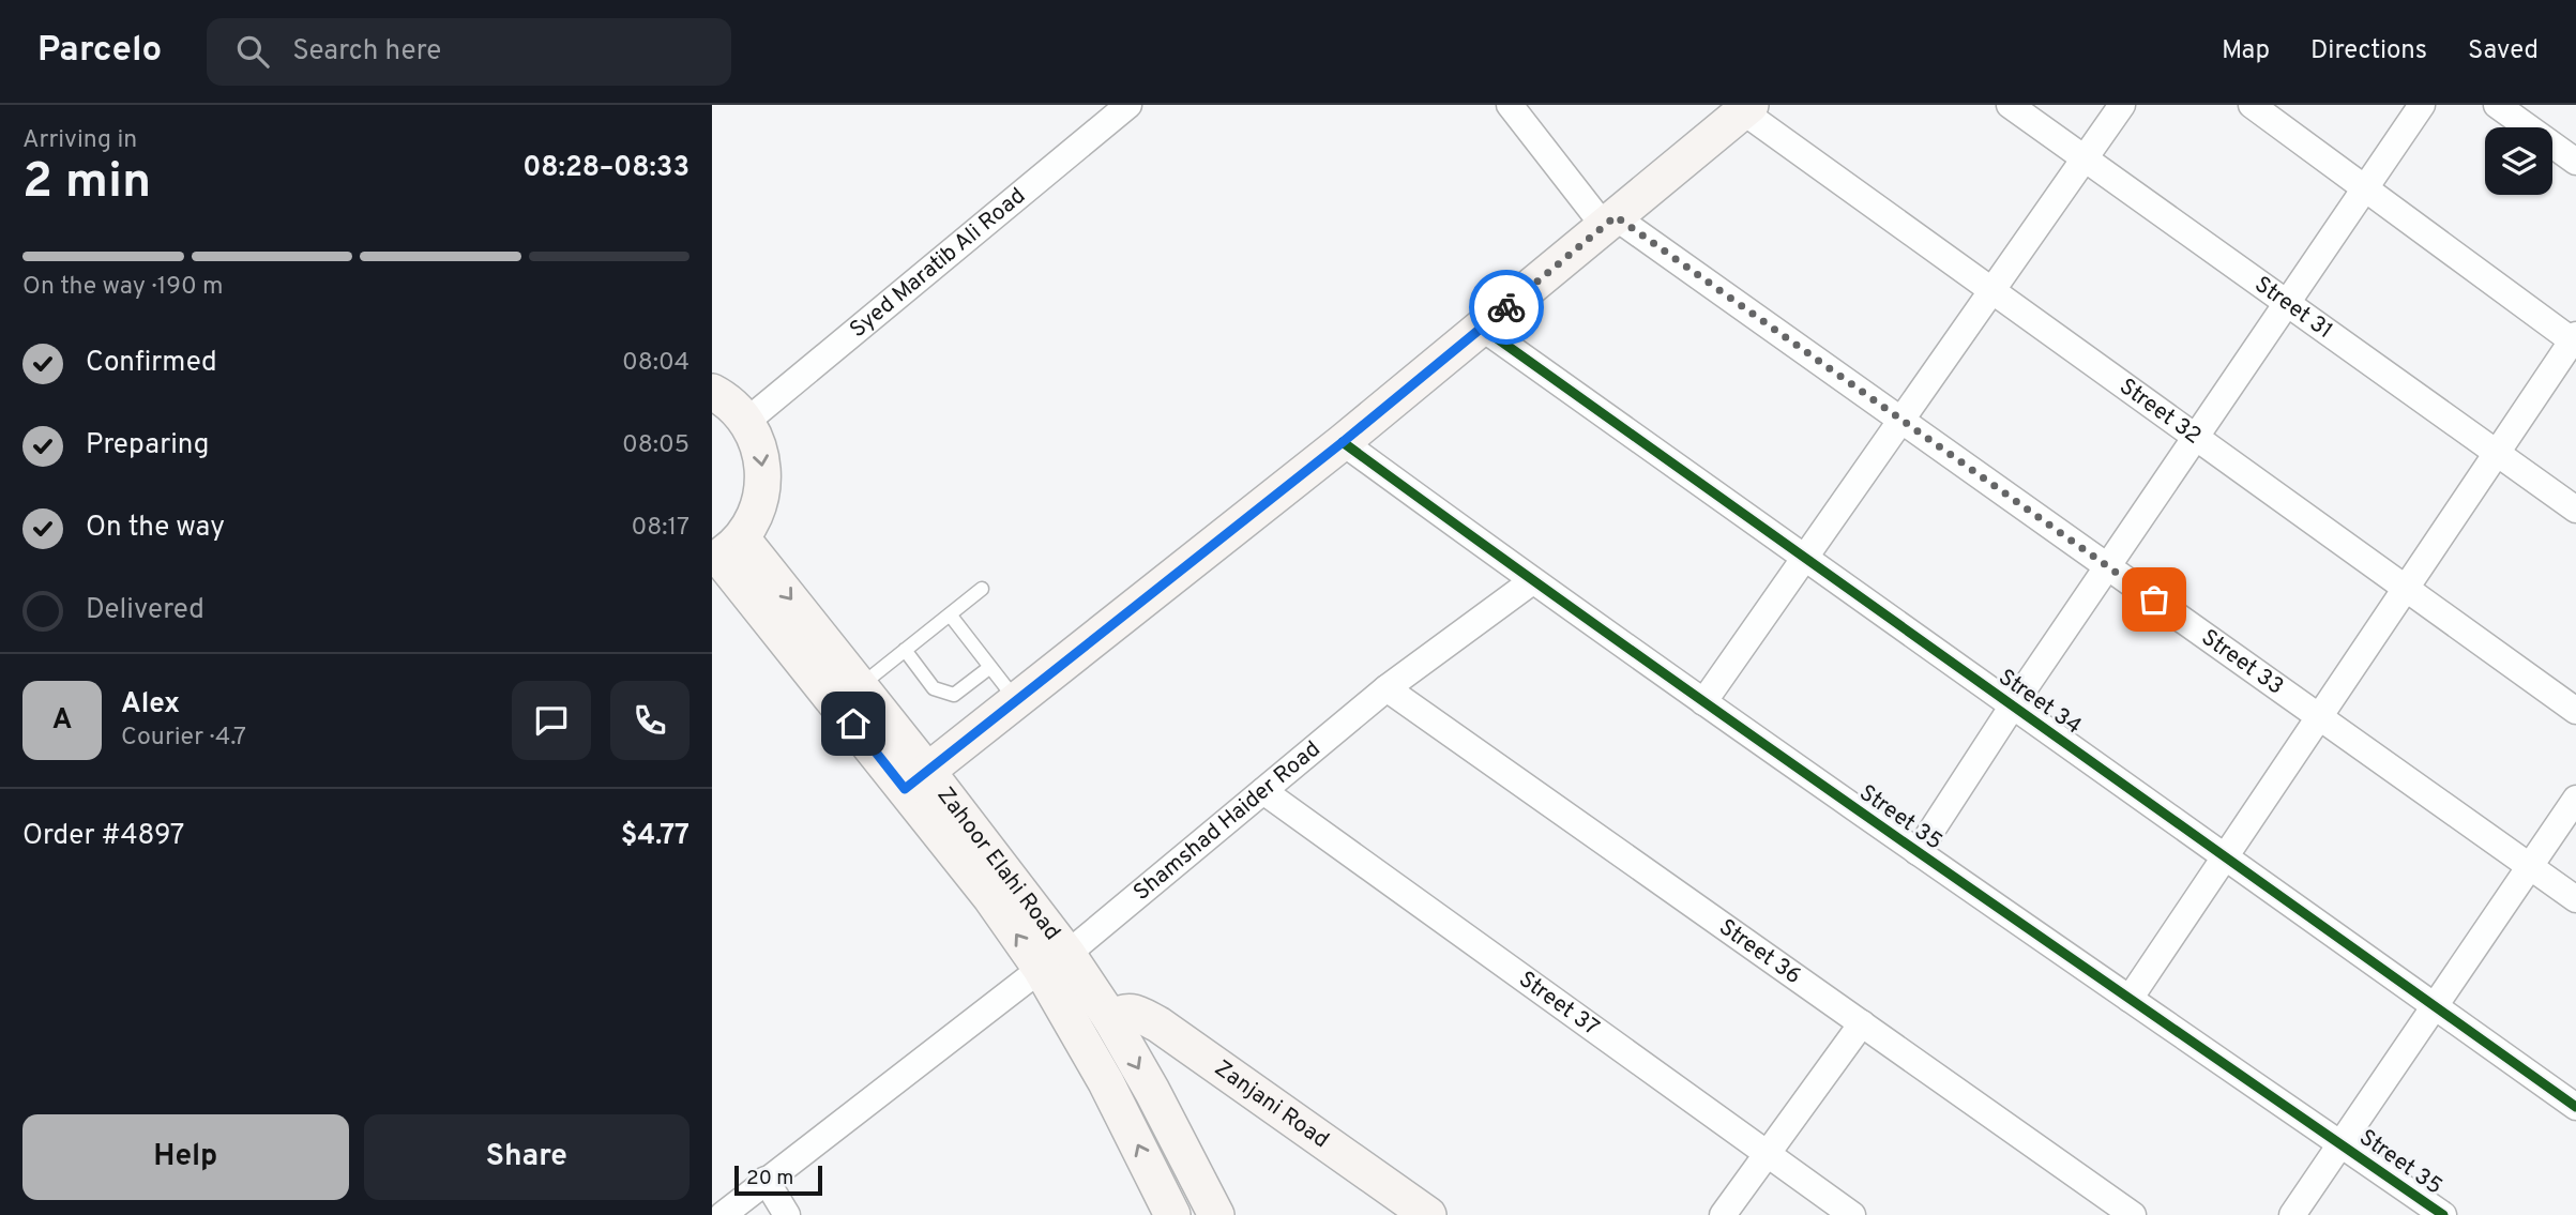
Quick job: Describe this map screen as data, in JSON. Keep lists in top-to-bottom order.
{
  "streets": {
    "street": [
      "Syed Maratib Ali Road",
      "Street 31",
      "Street 32",
      "Street 33",
      "Street 34",
      "Street 35",
      "Shamshad Haider Road",
      "Zahoor Elahi Road",
      "Street 36",
      "Street 37",
      "Zanjani Road"
    ]
  },
  "crossings": [
    ["Street 35", "Shamshad Haider Road"],
    ["Shamshad Haider Road", "Zahoor Elahi Road"],
    ["Shamshad Haider Road", "Street 36"],
    ["Shamshad Haider Road", "Street 37"],
    ["Zahoor Elahi Road", "Zanjani Road"]
  ],
  "scale_bar": "20 m",
  "page": {
    "header": "Parcelo",
    "search": "Search here",
    "nav": ["Map", "Directions", "Saved"],
    "heading": ["2 min", "Arriving in", "08:28–08:33"],
    "panel": [
      "Alex",
      "Courier · 4.7",
      "Order #4897",
      "$4.77"
    ],
    "bar": "On the way · 190 m",
    "list": [
      ["Confirmed", "08:04"],
      ["Preparing", "08:05"],
      ["On the way", "08:17"],
      "Delivered"
    ],
    "round": "A",
    "buttons": ["Help", "Share"],
    "scale": "20 m"
  }
}
